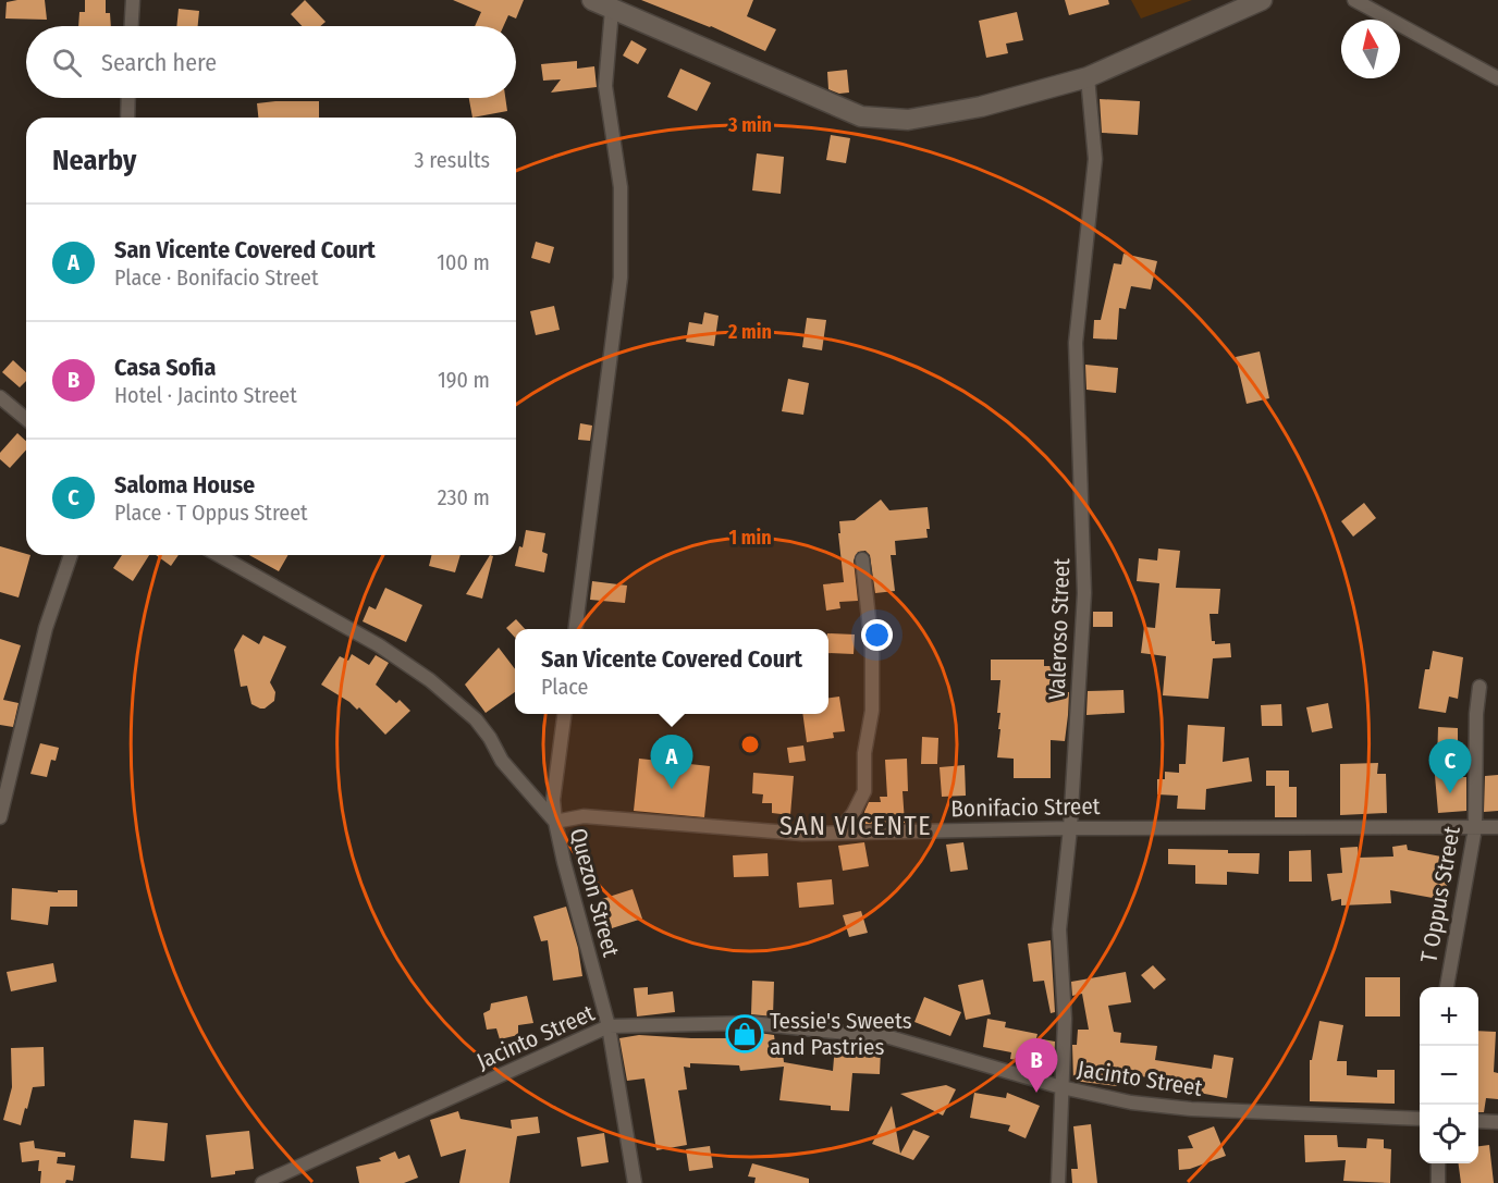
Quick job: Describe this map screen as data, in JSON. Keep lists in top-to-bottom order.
{
  "streets": {
    "street": [
      "Valeroso Street",
      "Bonifacio Street",
      "Quezon Street",
      "T Oppus Street",
      "Jacinto Street"
    ]
  },
  "crossings": [
    ["Valeroso Street", "Bonifacio Street"],
    ["Valeroso Street", "Jacinto Street"],
    ["Bonifacio Street", "Quezon Street"],
    ["Bonifacio Street", "T Oppus Street"],
    ["Quezon Street", "Jacinto Street"]
  ],
  "districts": ["SAN VICENTE"],
  "places": {
    "shop": ["Tessie's Sweets and Pastries"]
  },
  "north": "top",
  "page": {
    "search": "Search here",
    "heading": ["Nearby", "3 results"],
    "list": [
      {
        "mark": "A",
        "name": "San Vicente Covered Court",
        "note": "Place · Bonifacio Street",
        "value": "100 m"
      },
      {
        "mark": "B",
        "name": "Casa Sofia",
        "note": "Hotel · Jacinto Street",
        "value": "190 m"
      },
      {
        "mark": "C",
        "name": "Saloma House",
        "note": "Place · T Oppus Street",
        "value": "230 m"
      }
    ],
    "popup": ["San Vicente Covered Court", "Place"],
    "pins": ["A", "C", "B"],
    "map_buttons": ["+", "−"]
  },
  "rings": ["3 min", "2 min", "1 min"]
}
